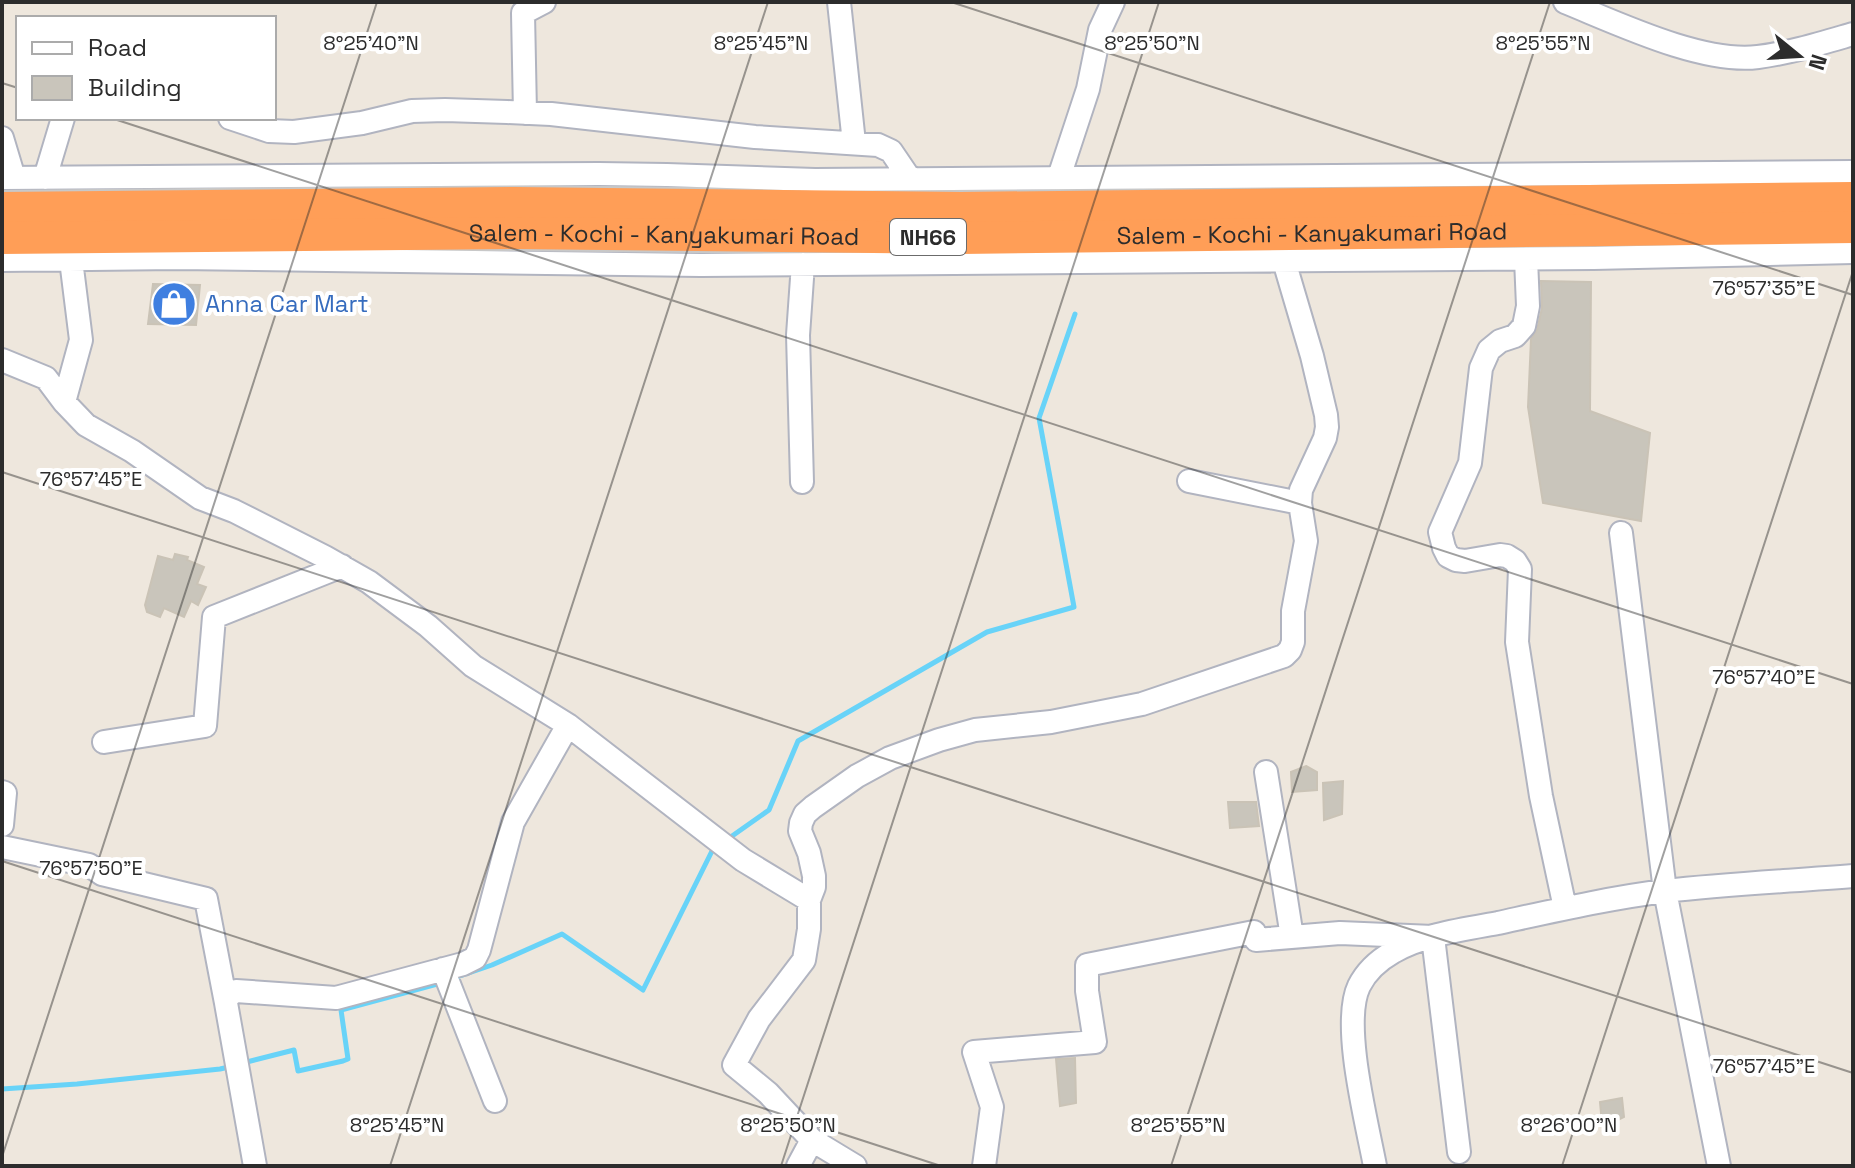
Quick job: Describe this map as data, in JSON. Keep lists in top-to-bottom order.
{
  "streets": {
    "highway": ["Salem - Kochi - Kanyakumari Road", "NH66"]
  },
  "places": {
    "shop": ["Anna Car Mart"]
  },
  "legend": ["Road", "Building"],
  "north": "right",
  "coordinates": [
    "8°25'40\"N",
    "8°25'45\"N",
    "8°25'50\"N",
    "8°25'55\"N",
    "76°57'35\"E",
    "76°57'45\"E",
    "76°57'40\"E",
    "76°57'50\"E",
    "8°26'00\"N"
  ]
}
